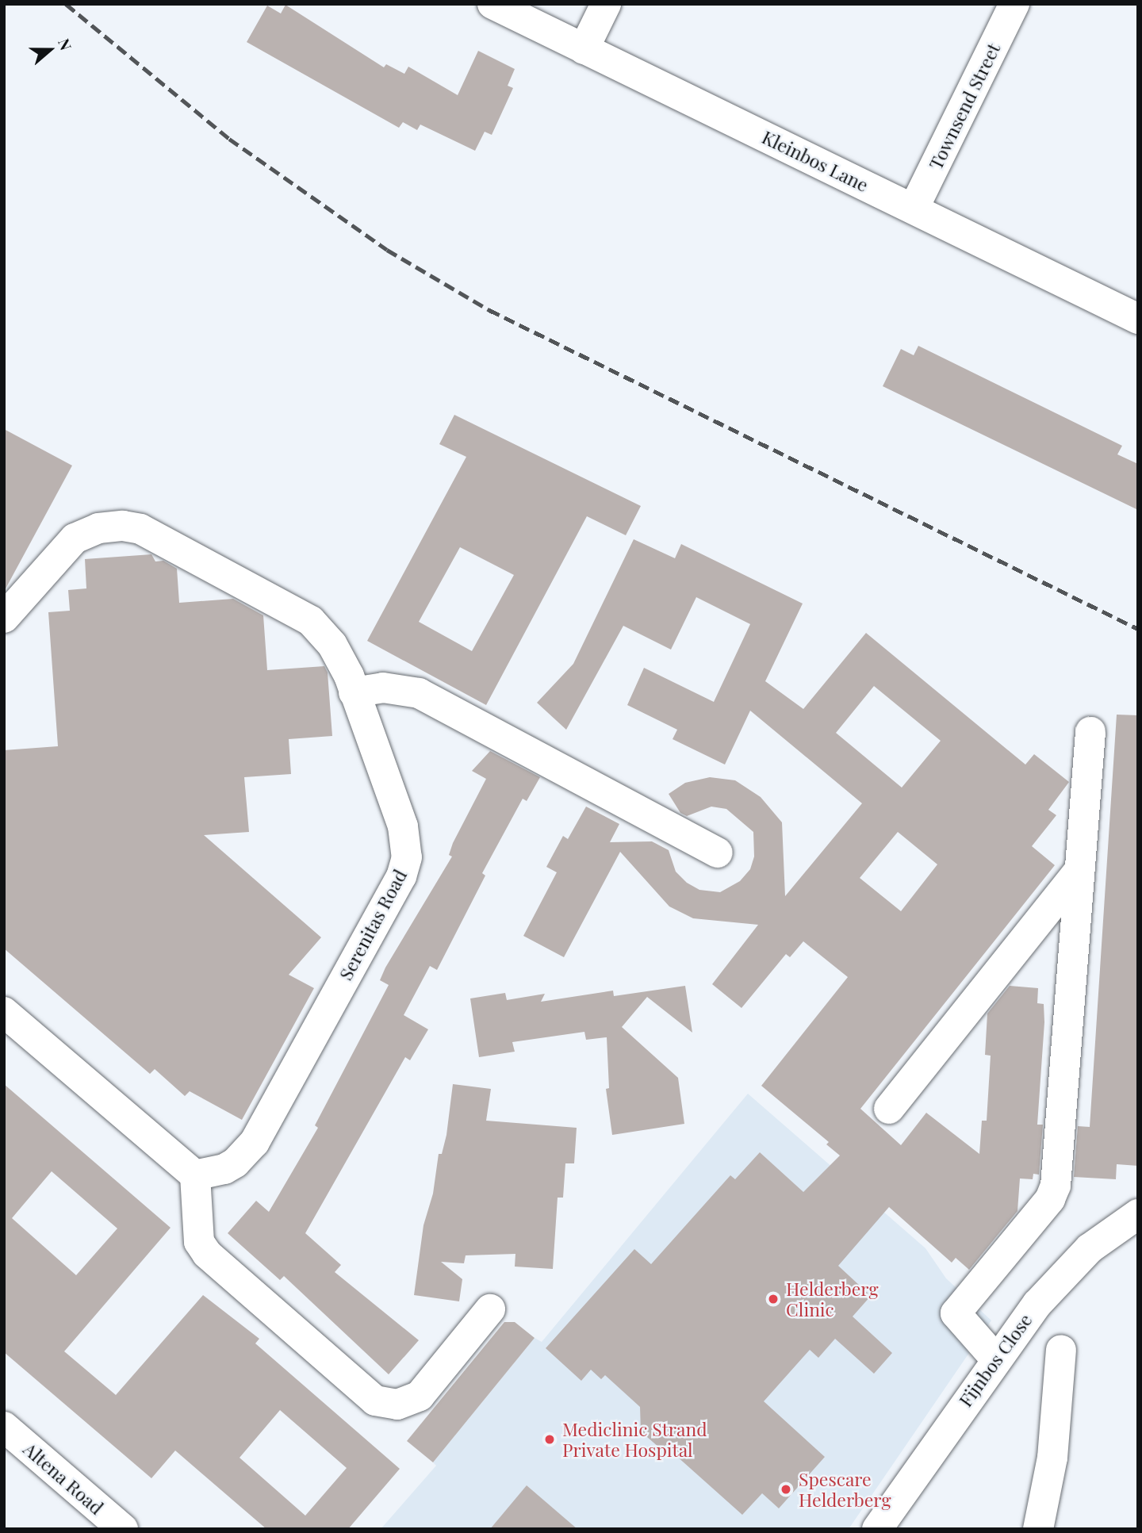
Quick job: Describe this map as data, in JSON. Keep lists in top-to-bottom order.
{
  "streets": {
    "street": [
      "Townsend Street",
      "Kleinbos Lane",
      "Serenitas Road",
      "Fijnbos Close",
      "Altena Road"
    ]
  },
  "crossings": [
    ["Townsend Street", "Kleinbos Lane"]
  ],
  "places": ["Helderberg Clinic", "Mediclinic Strand Private Hospital", "Spescare Helderberg"],
  "north": "right"
}
